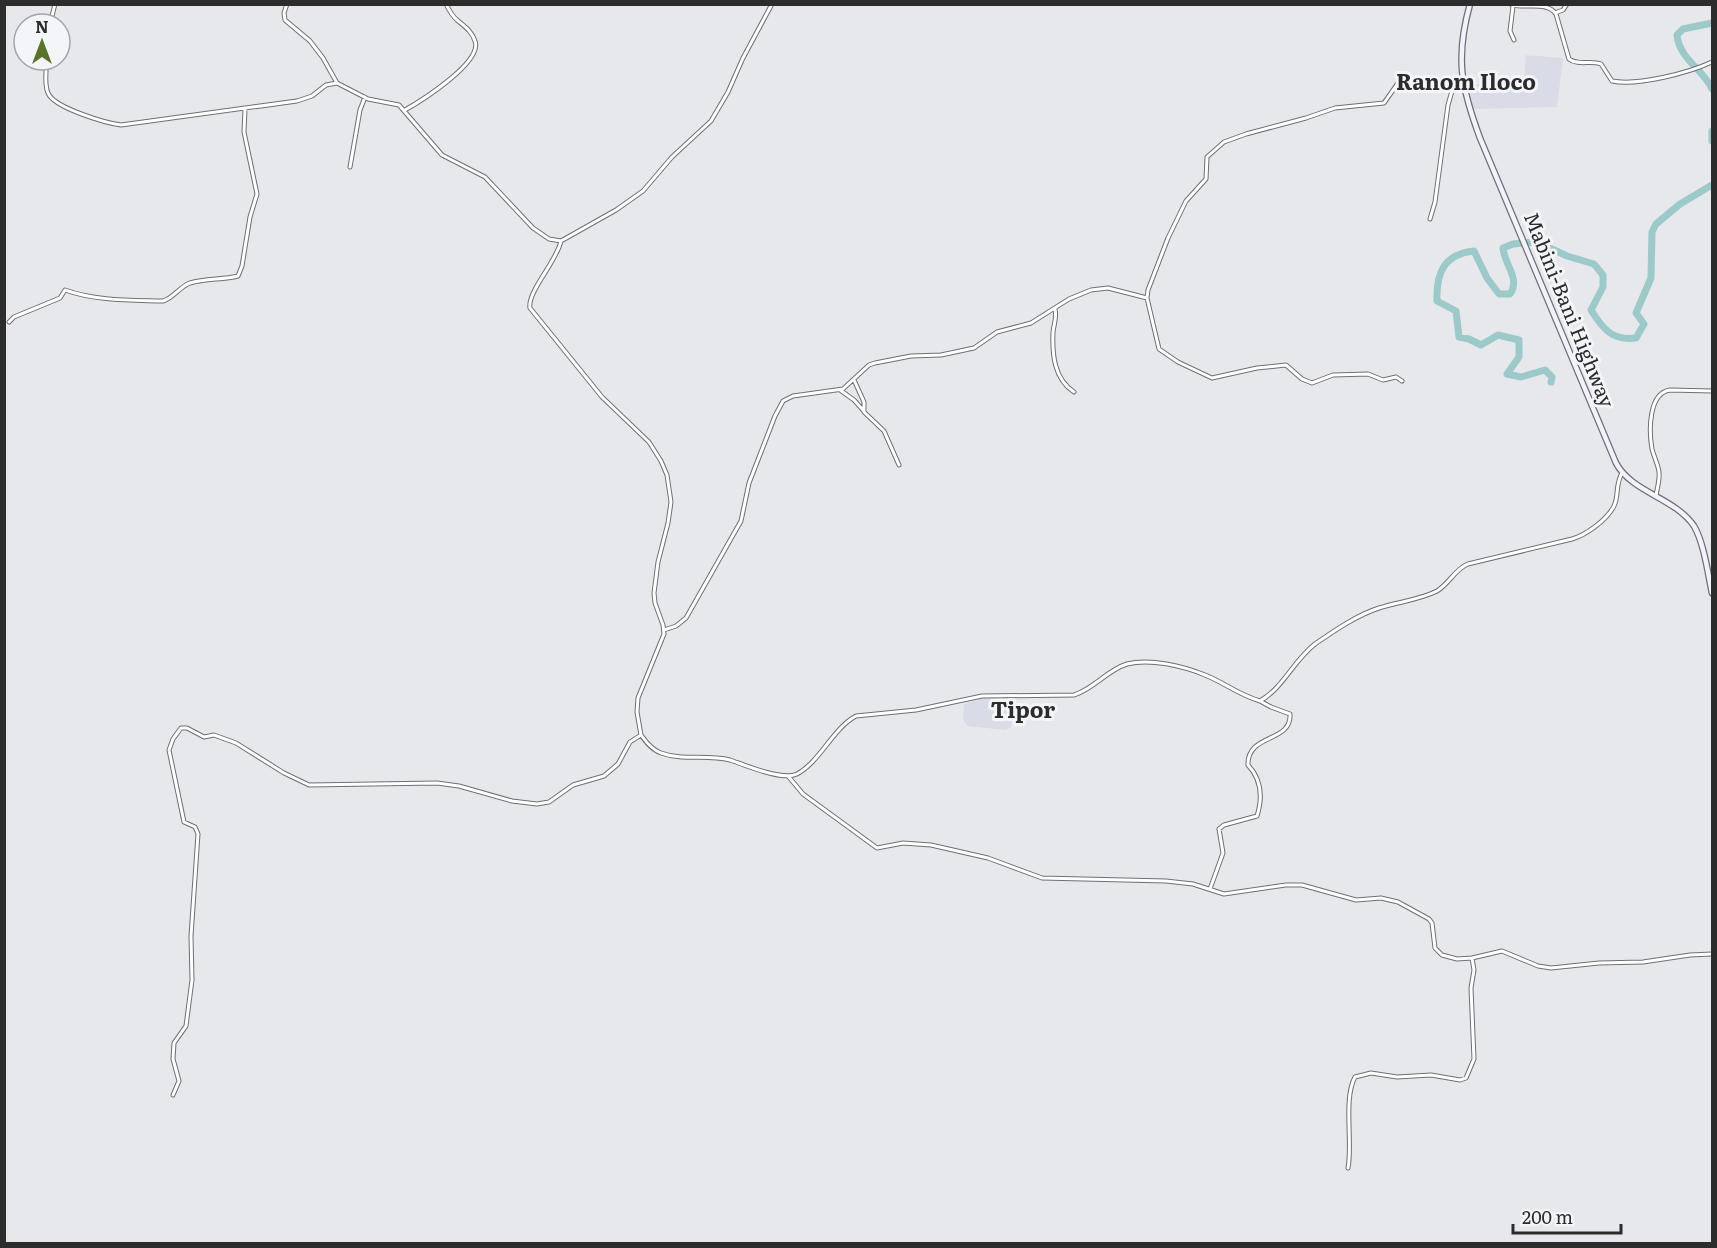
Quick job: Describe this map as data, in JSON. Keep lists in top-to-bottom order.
{
  "streets": {
    "main road": ["Mabini-Bani Highway"]
  },
  "districts": ["Ranom Iloco", "Tipor"],
  "scale_bar": "200 m",
  "north": "top"
}
